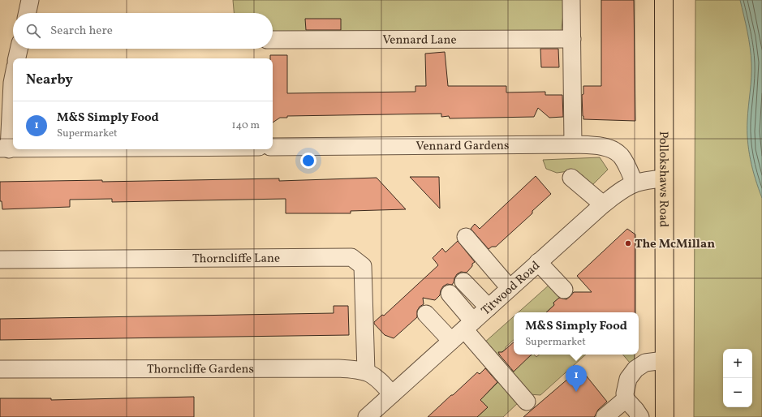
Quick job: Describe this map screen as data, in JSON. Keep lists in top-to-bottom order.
{
  "streets": {
    "main road": ["Pollokshaws Road"],
    "street": [
      "Vennard Lane",
      "Vennard Gardens",
      "Thorncliffe Lane",
      "Titwood Road",
      "Thorncliffe Gardens"
    ]
  },
  "crossings": [
    ["Vennard Gardens", "Titwood Road"],
    ["Pollokshaws Road", "Titwood Road"],
    ["Thorncliffe Lane", "Thorncliffe Gardens"],
    ["Titwood Road", "Thorncliffe Gardens"]
  ],
  "places": ["The McMillan"],
  "page": {
    "search": "Search here",
    "heading": "Nearby",
    "list": [
      {
        "mark": "1",
        "name": "M&S Simply Food",
        "note": "Supermarket",
        "value": "140 m"
      }
    ],
    "popup": ["M&S Simply Food", "Supermarket"],
    "map_buttons": ["+", "−"],
    "pins": "1"
  }
}
